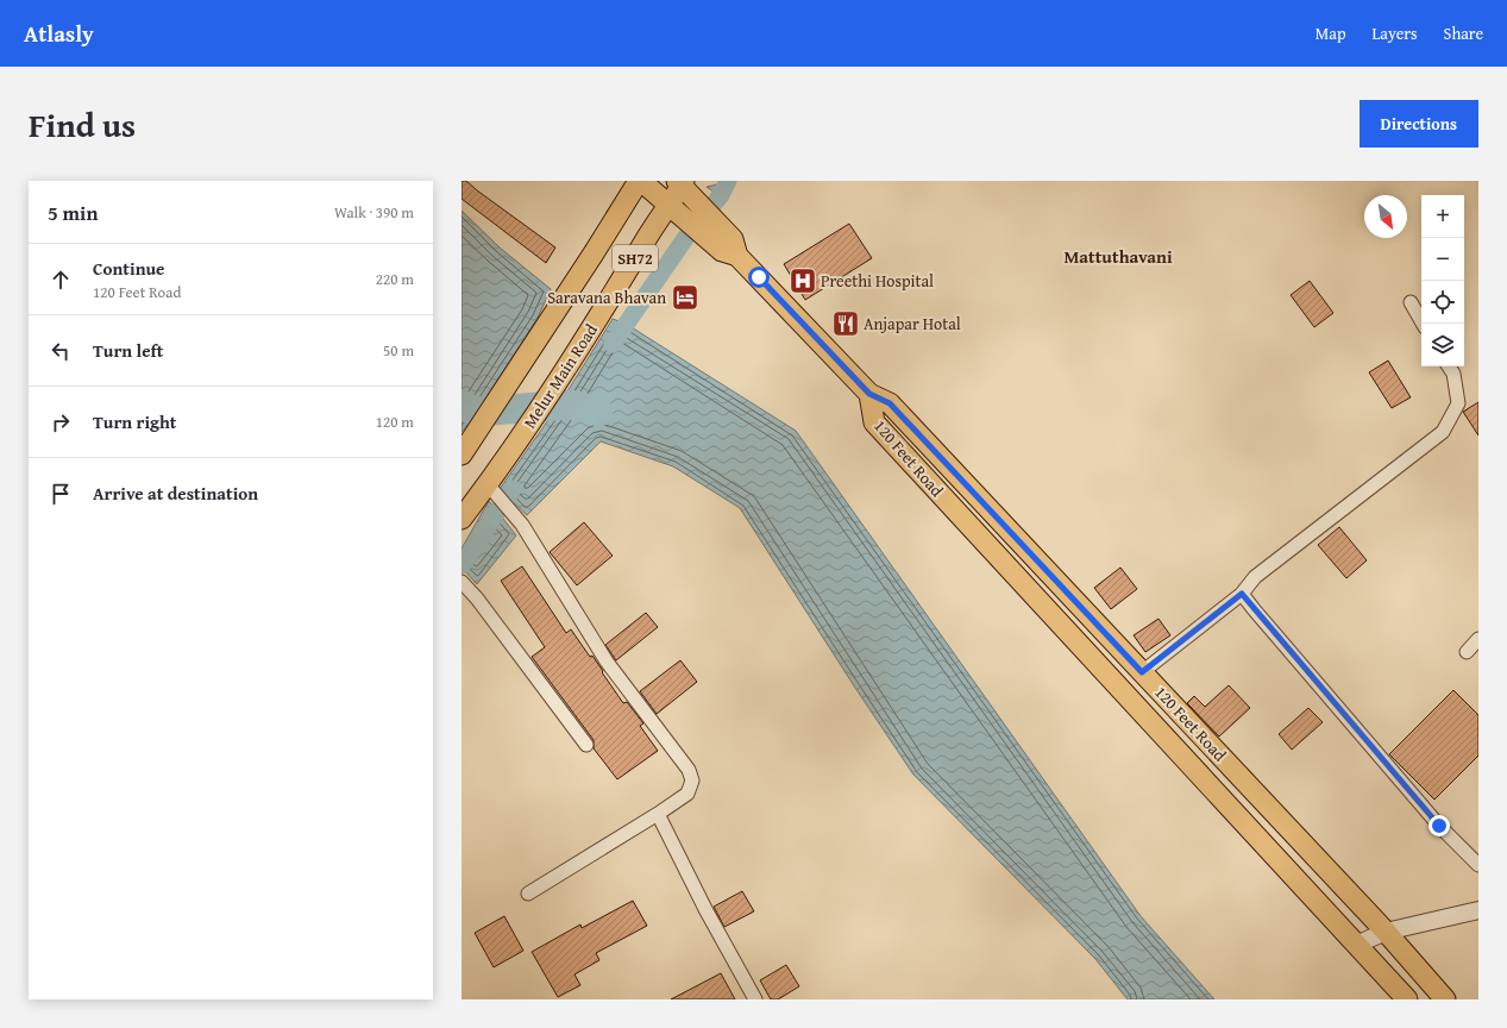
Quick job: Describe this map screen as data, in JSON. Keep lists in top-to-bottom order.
{
  "streets": {
    "main road": ["SH72", "Melur Main Road", "120 Feet Road"]
  },
  "crossings": [
    ["SH72", "120 Feet Road"],
    ["Melur Main Road", "120 Feet Road"]
  ],
  "districts": ["Mattuthavani"],
  "places": {
    "hospital": ["Preethi Hospital"],
    "hotel": ["Saravana Bhavan"],
    "restaurant": ["Anjapar Hotal"]
  },
  "north": "bottom right",
  "page": {
    "header": "Atlasly",
    "nav": ["Map", "Layers", "Share"],
    "title": "Find us",
    "buttons": "Directions",
    "heading": ["5 min", "Walk · 390 m"],
    "map_buttons": ["+", "−"],
    "list": [
      ["Continue", "120 Feet Road", "220 m"],
      ["Turn left", "50 m"],
      ["Turn right", "120 m"],
      "Arrive at destination"
    ]
  }
}
